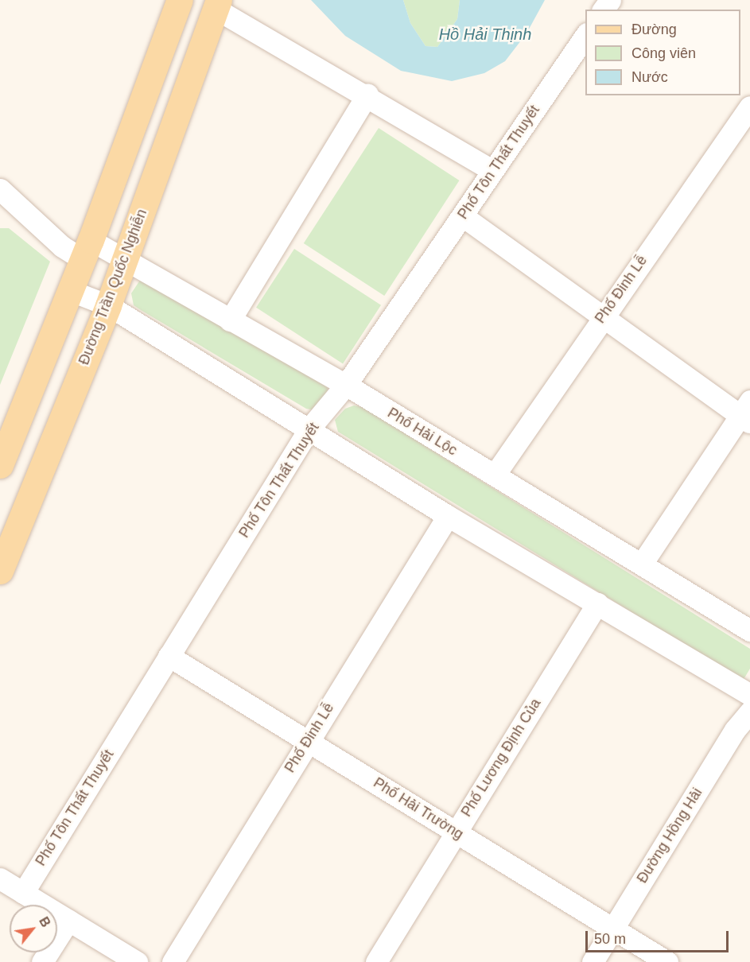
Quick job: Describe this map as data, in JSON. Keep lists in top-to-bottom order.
{
  "streets": {
    "main road": ["Đường Trần Quốc Nghiễn"],
    "street": [
      "Phố Tôn Thất Thuyết",
      "Phố Đinh Lễ",
      "Phố Hải Lộc",
      "Phố Lương Định Của",
      "Phố Hải Trường",
      "Đường Hồng Hải"
    ]
  },
  "crossings": [
    ["Phố Tôn Thất Thuyết", "Phố Hải Lộc"],
    ["Phố Tôn Thất Thuyết", "Phố Hải Trường"],
    ["Đường Trần Quốc Nghiễn", "Phố Hải Lộc"],
    ["Phố Đinh Lễ", "Phố Hải Lộc"],
    ["Phố Đinh Lễ", "Phố Hải Trường"],
    ["Phố Lương Định Của", "Phố Hải Trường"],
    ["Phố Hải Trường", "Đường Hồng Hải"]
  ],
  "water": ["Hồ Hải Thịnh"],
  "legend": ["Đường", "Công viên", "Nước"],
  "scale_bar": "50 m",
  "north": "top right"
}
